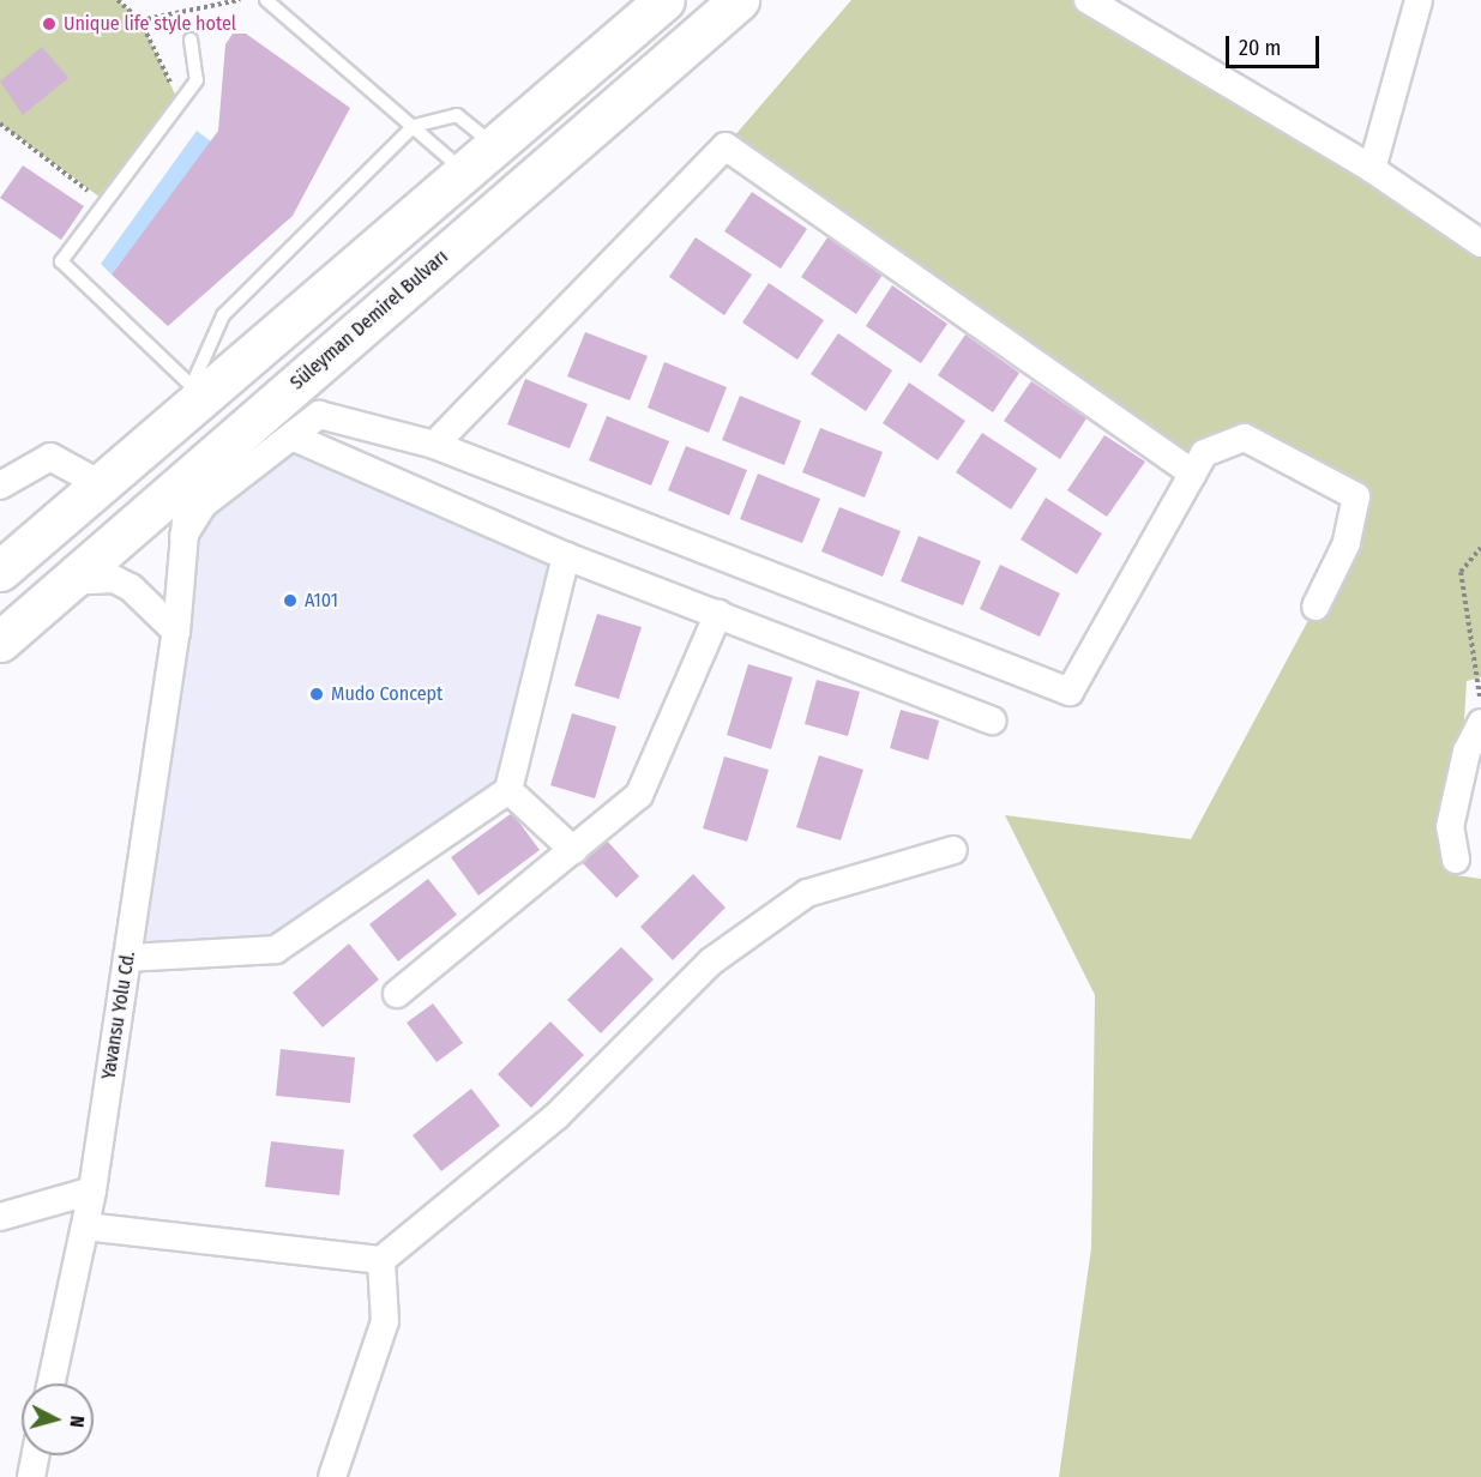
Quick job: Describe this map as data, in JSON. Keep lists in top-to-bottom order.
{
  "streets": {
    "highway": ["Süleyman Demirel Bulvarı"],
    "street": ["Yavansu Yolu Cd."]
  },
  "crossings": [
    ["Süleyman Demirel Bulvarı", "Yavansu Yolu Cd."]
  ],
  "places": ["Unique life style hotel", "A101", "Mudo Concept"],
  "scale_bar": "20 m",
  "north": "right"
}
